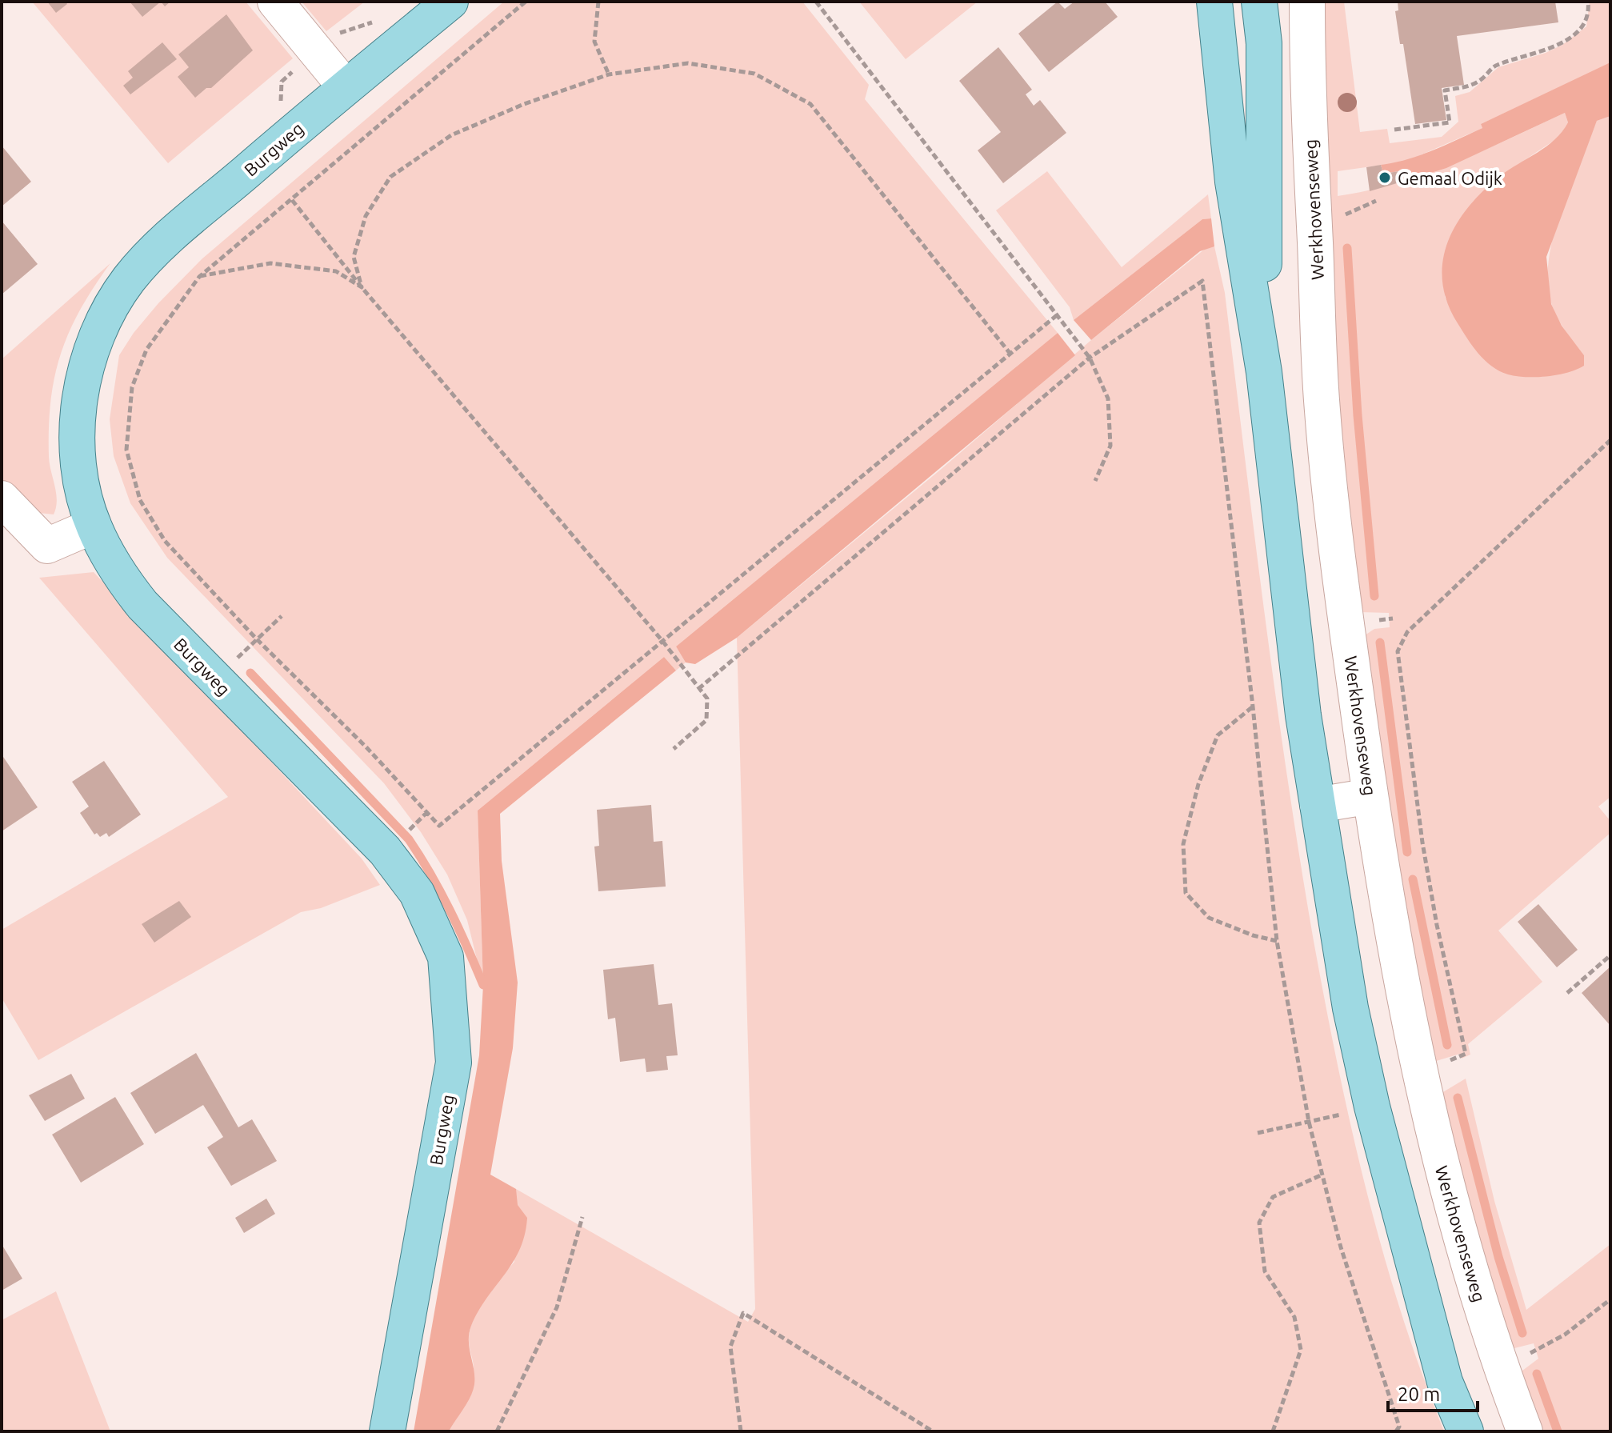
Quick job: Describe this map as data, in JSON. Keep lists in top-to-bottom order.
{
  "streets": {
    "main road": ["Burgweg"],
    "street": ["Werkhovenseweg"]
  },
  "places": ["Gemaal Odijk"],
  "scale_bar": "20 m"
}
